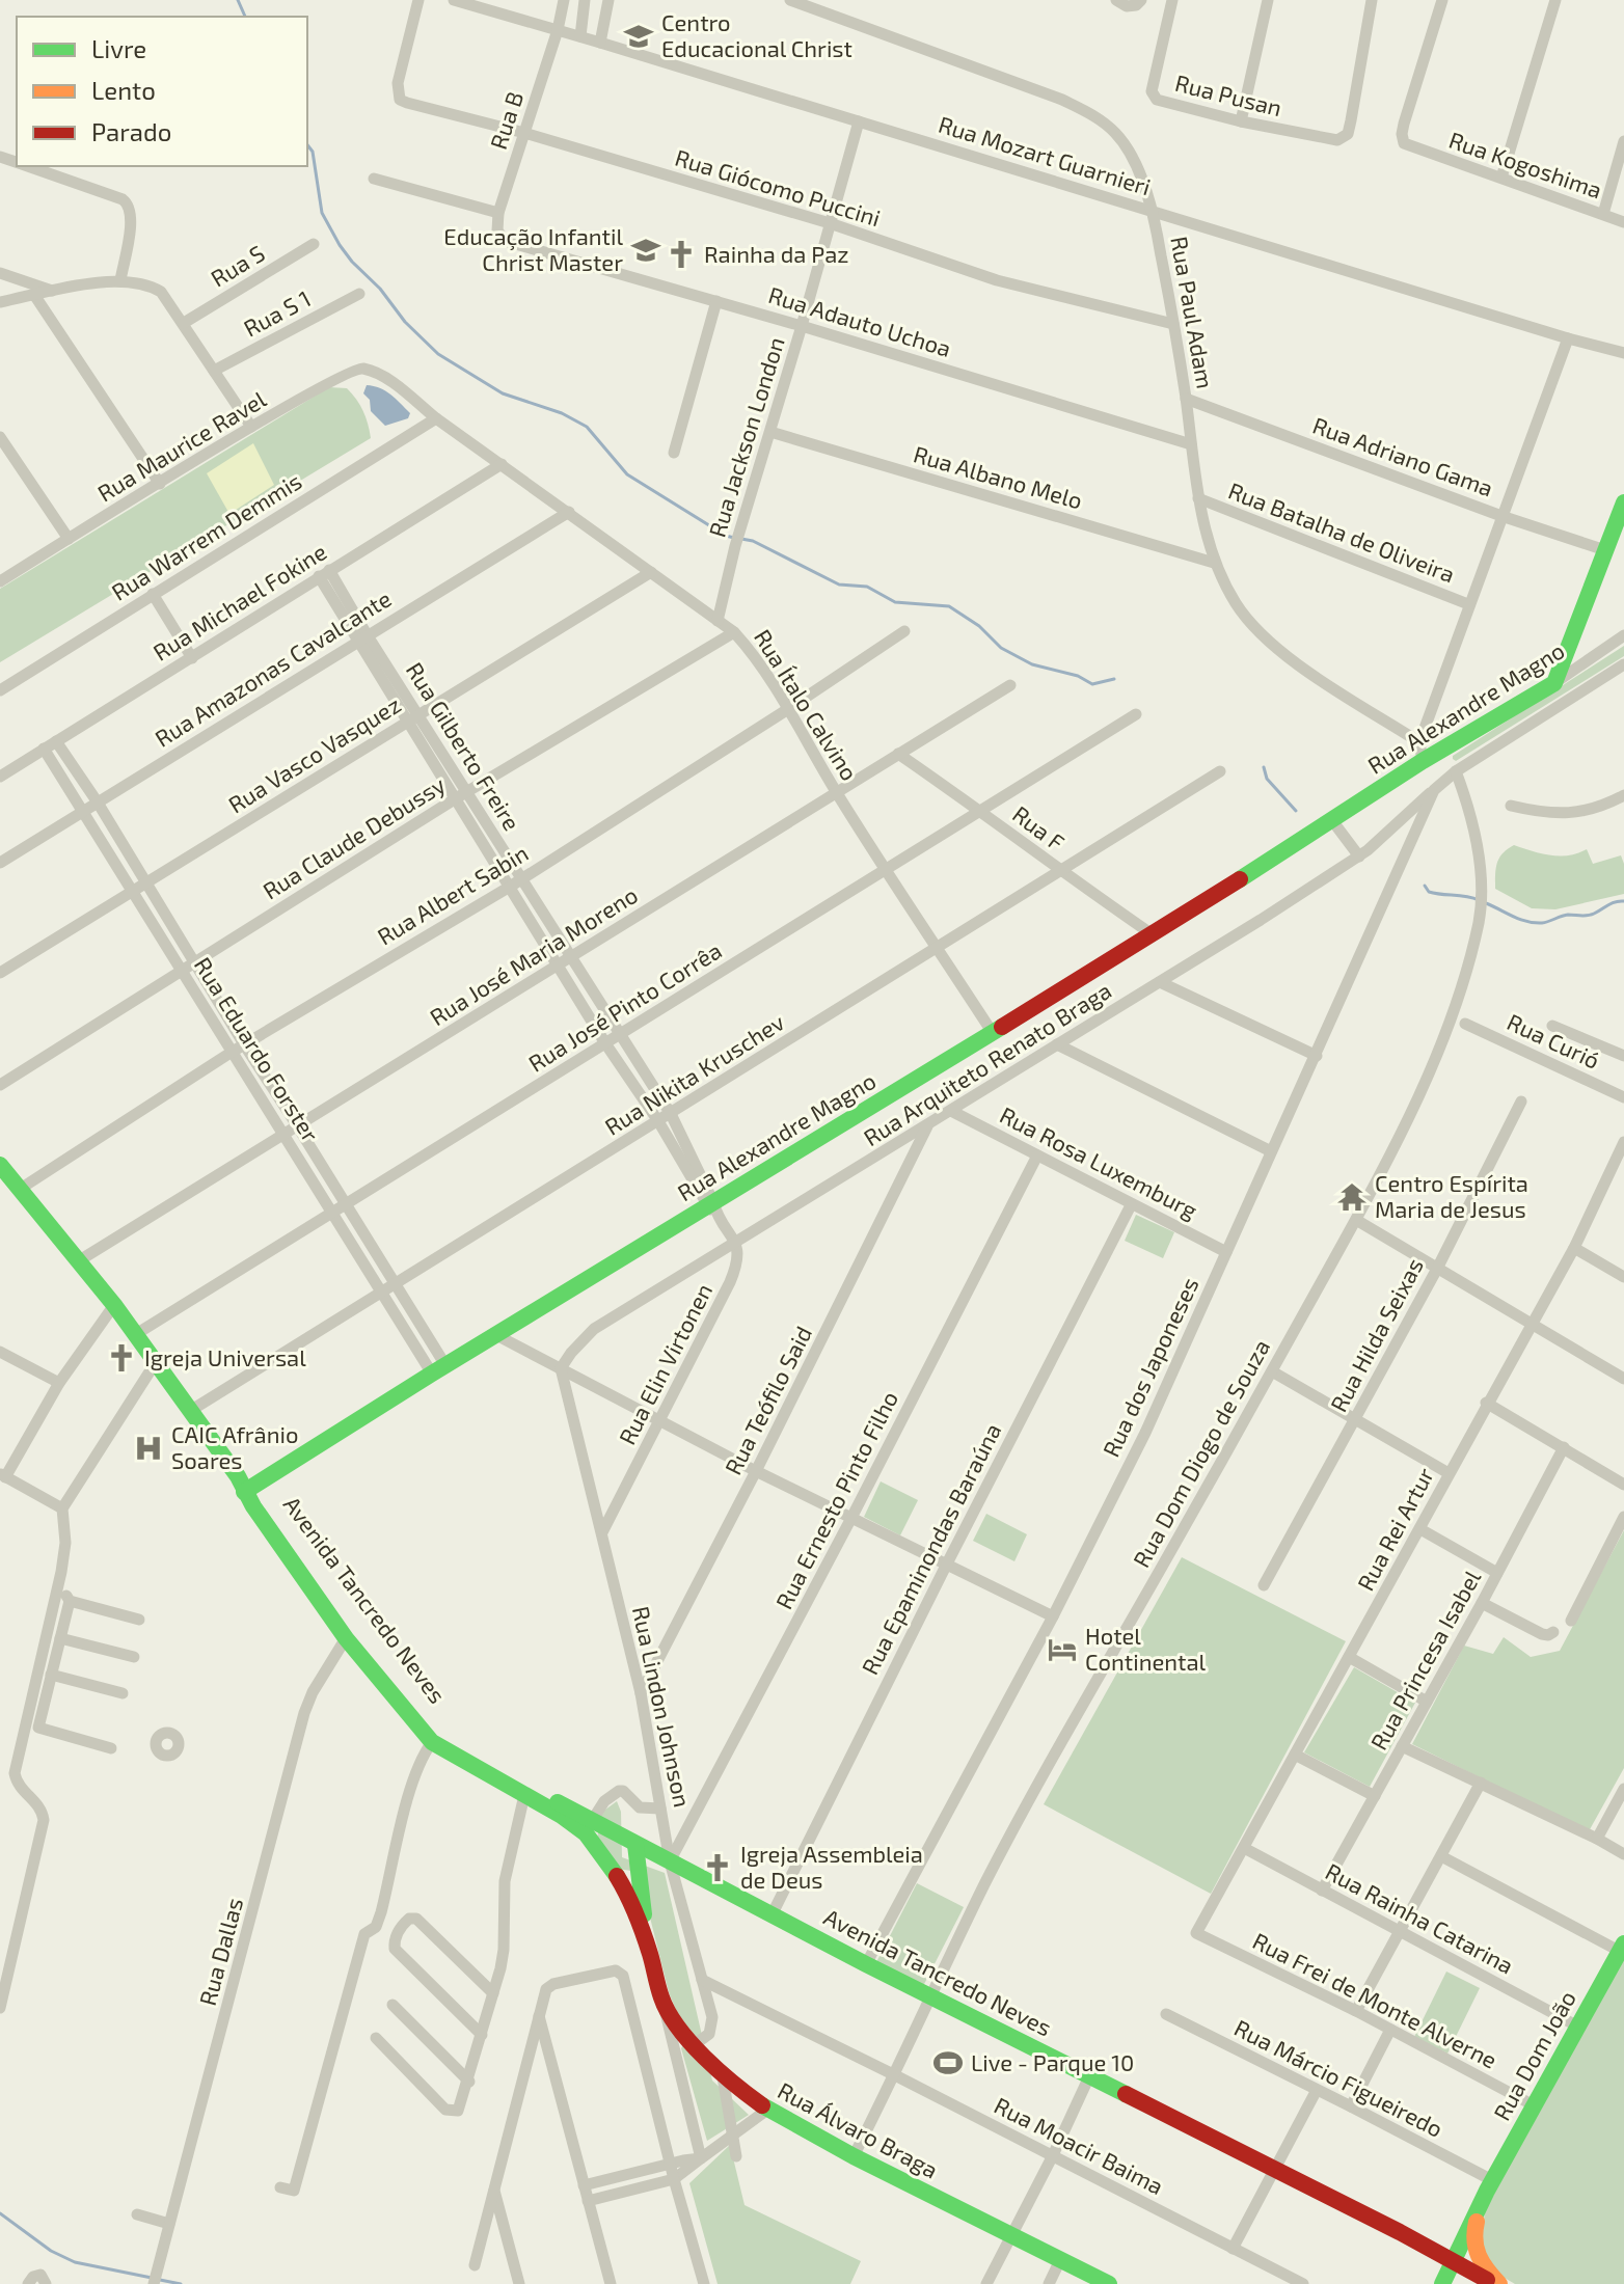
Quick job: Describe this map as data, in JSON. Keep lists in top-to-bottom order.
{
  "streets": {
    "main road": [
      "Rua Alexandre Magno",
      "Avenida Tancredo Neves",
      "Rua Dom João",
      "Rua Álvaro Braga"
    ],
    "street": [
      "Rua Pusan",
      "Rua B",
      "Rua Mozart Guarnieri",
      "Rua Kogoshima",
      "Rua Giócomo Puccini",
      "Rua S",
      "Rua Paul Adam",
      "Rua S 1",
      "Rua Adauto Uchoa",
      "Rua Jackson London",
      "Rua Maurice Ravel",
      "Rua Adriano Gama",
      "Rua Albano Melo",
      "Rua Batalha de Oliveira",
      "Rua Warrem Demmis",
      "Rua Michael Fokine",
      "Rua Amazonas Cavalcante",
      "Rua Ítalo Calvino",
      "Rua Gilberto Freire",
      "Rua Vasco Vasquez",
      "Rua F",
      "Rua Claude Debussy",
      "Rua Albert Sabin",
      "Rua José Maria Moreno",
      "Rua José Pinto Corrêa",
      "Rua Curió",
      "Rua Eduardo Forster",
      "Rua Arquiteto Renato Braga",
      "Rua Nikita Kruschev",
      "Rua Rosa Luxemburg",
      "Rua Hilda Seixas",
      "Rua Elin Virtonen",
      "Rua dos Japoneses",
      "Rua Teófilo Said",
      "Rua Dom Diogo de Souza",
      "Rua Ernesto Pinto Filho",
      "Rua Rei Artur",
      "Rua Epaminondas Baraúna",
      "Rua Princesa Isabel",
      "Rua Lindon Johnson",
      "Rua Rainha Catarina",
      "Rua Dallas",
      "Rua Frei de Monte Alverne",
      "Rua Márcio Figueiredo",
      "Rua Moacir Baima"
    ]
  },
  "crossings": [
    ["Rua B", "Rua Mozart Guarnieri"],
    ["Rua B", "Rua Giócomo Puccini"],
    ["Rua B", "Rua Adauto Uchoa"],
    ["Rua Mozart Guarnieri", "Rua Paul Adam"],
    ["Rua Mozart Guarnieri", "Rua Jackson London"],
    ["Rua Giócomo Puccini", "Rua Paul Adam"],
    ["Rua Giócomo Puccini", "Rua Jackson London"],
    ["Rua Paul Adam", "Rua Adauto Uchoa"],
    ["Rua Paul Adam", "Rua Adriano Gama"],
    ["Rua Paul Adam", "Rua Albano Melo"],
    ["Rua Paul Adam", "Rua Batalha de Oliveira"],
    ["Rua Adauto Uchoa", "Rua Jackson London"],
    ["Rua Jackson London", "Rua Albano Melo"],
    ["Rua Jackson London", "Rua Ítalo Calvino"],
    ["Rua Maurice Ravel", "Rua Ítalo Calvino"],
    ["Rua Warrem Demmis", "Rua Ítalo Calvino"],
    ["Rua Michael Fokine", "Rua Ítalo Calvino"],
    ["Rua Michael Fokine", "Rua Gilberto Freire"],
    ["Rua Michael Fokine", "Rua Eduardo Forster"],
    ["Rua Amazonas Cavalcante", "Rua Ítalo Calvino"],
    ["Rua Amazonas Cavalcante", "Rua Gilberto Freire"],
    ["Rua Amazonas Cavalcante", "Rua Eduardo Forster"],
    ["Rua Ítalo Calvino", "Rua Alexandre Magno"],
    ["Rua Ítalo Calvino", "Rua Vasco Vasquez"],
    ["Rua Ítalo Calvino", "Rua Claude Debussy"],
    ["Rua Ítalo Calvino", "Rua Albert Sabin"],
    ["Rua Ítalo Calvino", "Rua José Maria Moreno"],
    ["Rua Ítalo Calvino", "Rua José Pinto Corrêa"],
    ["Rua Ítalo Calvino", "Rua Nikita Kruschev"],
    ["Rua Alexandre Magno", "Rua Gilberto Freire"],
    ["Rua Alexandre Magno", "Rua F"],
    ["Rua Alexandre Magno", "Rua Eduardo Forster"],
    ["Rua Alexandre Magno", "Avenida Tancredo Neves"],
    ["Rua Gilberto Freire", "Rua Vasco Vasquez"],
    ["Rua Gilberto Freire", "Rua Claude Debussy"],
    ["Rua Gilberto Freire", "Rua Albert Sabin"],
    ["Rua Gilberto Freire", "Rua José Maria Moreno"],
    ["Rua Gilberto Freire", "Rua José Pinto Corrêa"],
    ["Rua Gilberto Freire", "Rua Nikita Kruschev"],
    ["Rua Vasco Vasquez", "Rua Eduardo Forster"],
    ["Rua F", "Rua José Maria Moreno"],
    ["Rua F", "Rua José Pinto Corrêa"],
    ["Rua F", "Rua Nikita Kruschev"],
    ["Rua Claude Debussy", "Rua Eduardo Forster"],
    ["Rua Albert Sabin", "Rua Eduardo Forster"],
    ["Rua Albert Sabin", "Avenida Tancredo Neves"],
    ["Rua José Maria Moreno", "Rua Eduardo Forster"],
    ["Rua José Maria Moreno", "Avenida Tancredo Neves"],
    ["Rua José Pinto Corrêa", "Rua Eduardo Forster"],
    ["Rua José Pinto Corrêa", "Avenida Tancredo Neves"],
    ["Rua Eduardo Forster", "Rua Nikita Kruschev"],
    ["Rua Arquiteto Renato Braga", "Rua Rosa Luxemburg"],
    ["Rua Arquiteto Renato Braga", "Rua Elin Virtonen"],
    ["Rua Arquiteto Renato Braga", "Rua dos Japoneses"],
    ["Rua Arquiteto Renato Braga", "Rua Teófilo Said"],
    ["Rua Arquiteto Renato Braga", "Rua Lindon Johnson"],
    ["Rua Nikita Kruschev", "Avenida Tancredo Neves"],
    ["Rua Rosa Luxemburg", "Rua dos Japoneses"],
    ["Rua Rosa Luxemburg", "Rua Ernesto Pinto Filho"],
    ["Rua Rosa Luxemburg", "Rua Epaminondas Baraúna"],
    ["Rua Elin Virtonen", "Rua Lindon Johnson"],
    ["Rua dos Japoneses", "Rua Dom Diogo de Souza"],
    ["Rua dos Japoneses", "Avenida Tancredo Neves"],
    ["Rua Teófilo Said", "Rua Lindon Johnson"],
    ["Rua Dom Diogo de Souza", "Avenida Tancredo Neves"],
    ["Rua Dom Diogo de Souza", "Rua Álvaro Braga"],
    ["Rua Dom Diogo de Souza", "Rua Moacir Baima"],
    ["Rua Ernesto Pinto Filho", "Avenida Tancredo Neves"],
    ["Rua Ernesto Pinto Filho", "Rua Lindon Johnson"],
    ["Rua Rei Artur", "Rua Rainha Catarina"],
    ["Rua Rei Artur", "Rua Frei de Monte Alverne"],
    ["Rua Epaminondas Baraúna", "Avenida Tancredo Neves"],
    ["Avenida Tancredo Neves", "Rua Lindon Johnson"],
    ["Avenida Tancredo Neves", "Rua Dallas"],
    ["Avenida Tancredo Neves", "Rua Dom João"],
    ["Avenida Tancredo Neves", "Rua Álvaro Braga"],
    ["Rua Princesa Isabel", "Rua Rainha Catarina"],
    ["Rua Lindon Johnson", "Rua Álvaro Braga"],
    ["Rua Lindon Johnson", "Rua Moacir Baima"],
    ["Rua Rainha Catarina", "Rua Dom João"],
    ["Rua Frei de Monte Alverne", "Rua Dom João"],
    ["Rua Dom João", "Rua Márcio Figueiredo"]
  ],
  "places": {
    "school or university": ["Centro Educacional Christ", "Educação Infantil Christ Master"],
    "church": ["Rainha da Paz", "Igreja Universal", "Igreja Assembleia de Deus"],
    "temple": ["Centro Espírita Maria de Jesus"],
    "hospital": ["CAIC Afrânio Soares"],
    "hotel": ["Hotel Continental"],
    "sports": ["Live - Parque 10"]
  },
  "legend": ["Livre", "Lento", "Parado"]
}
